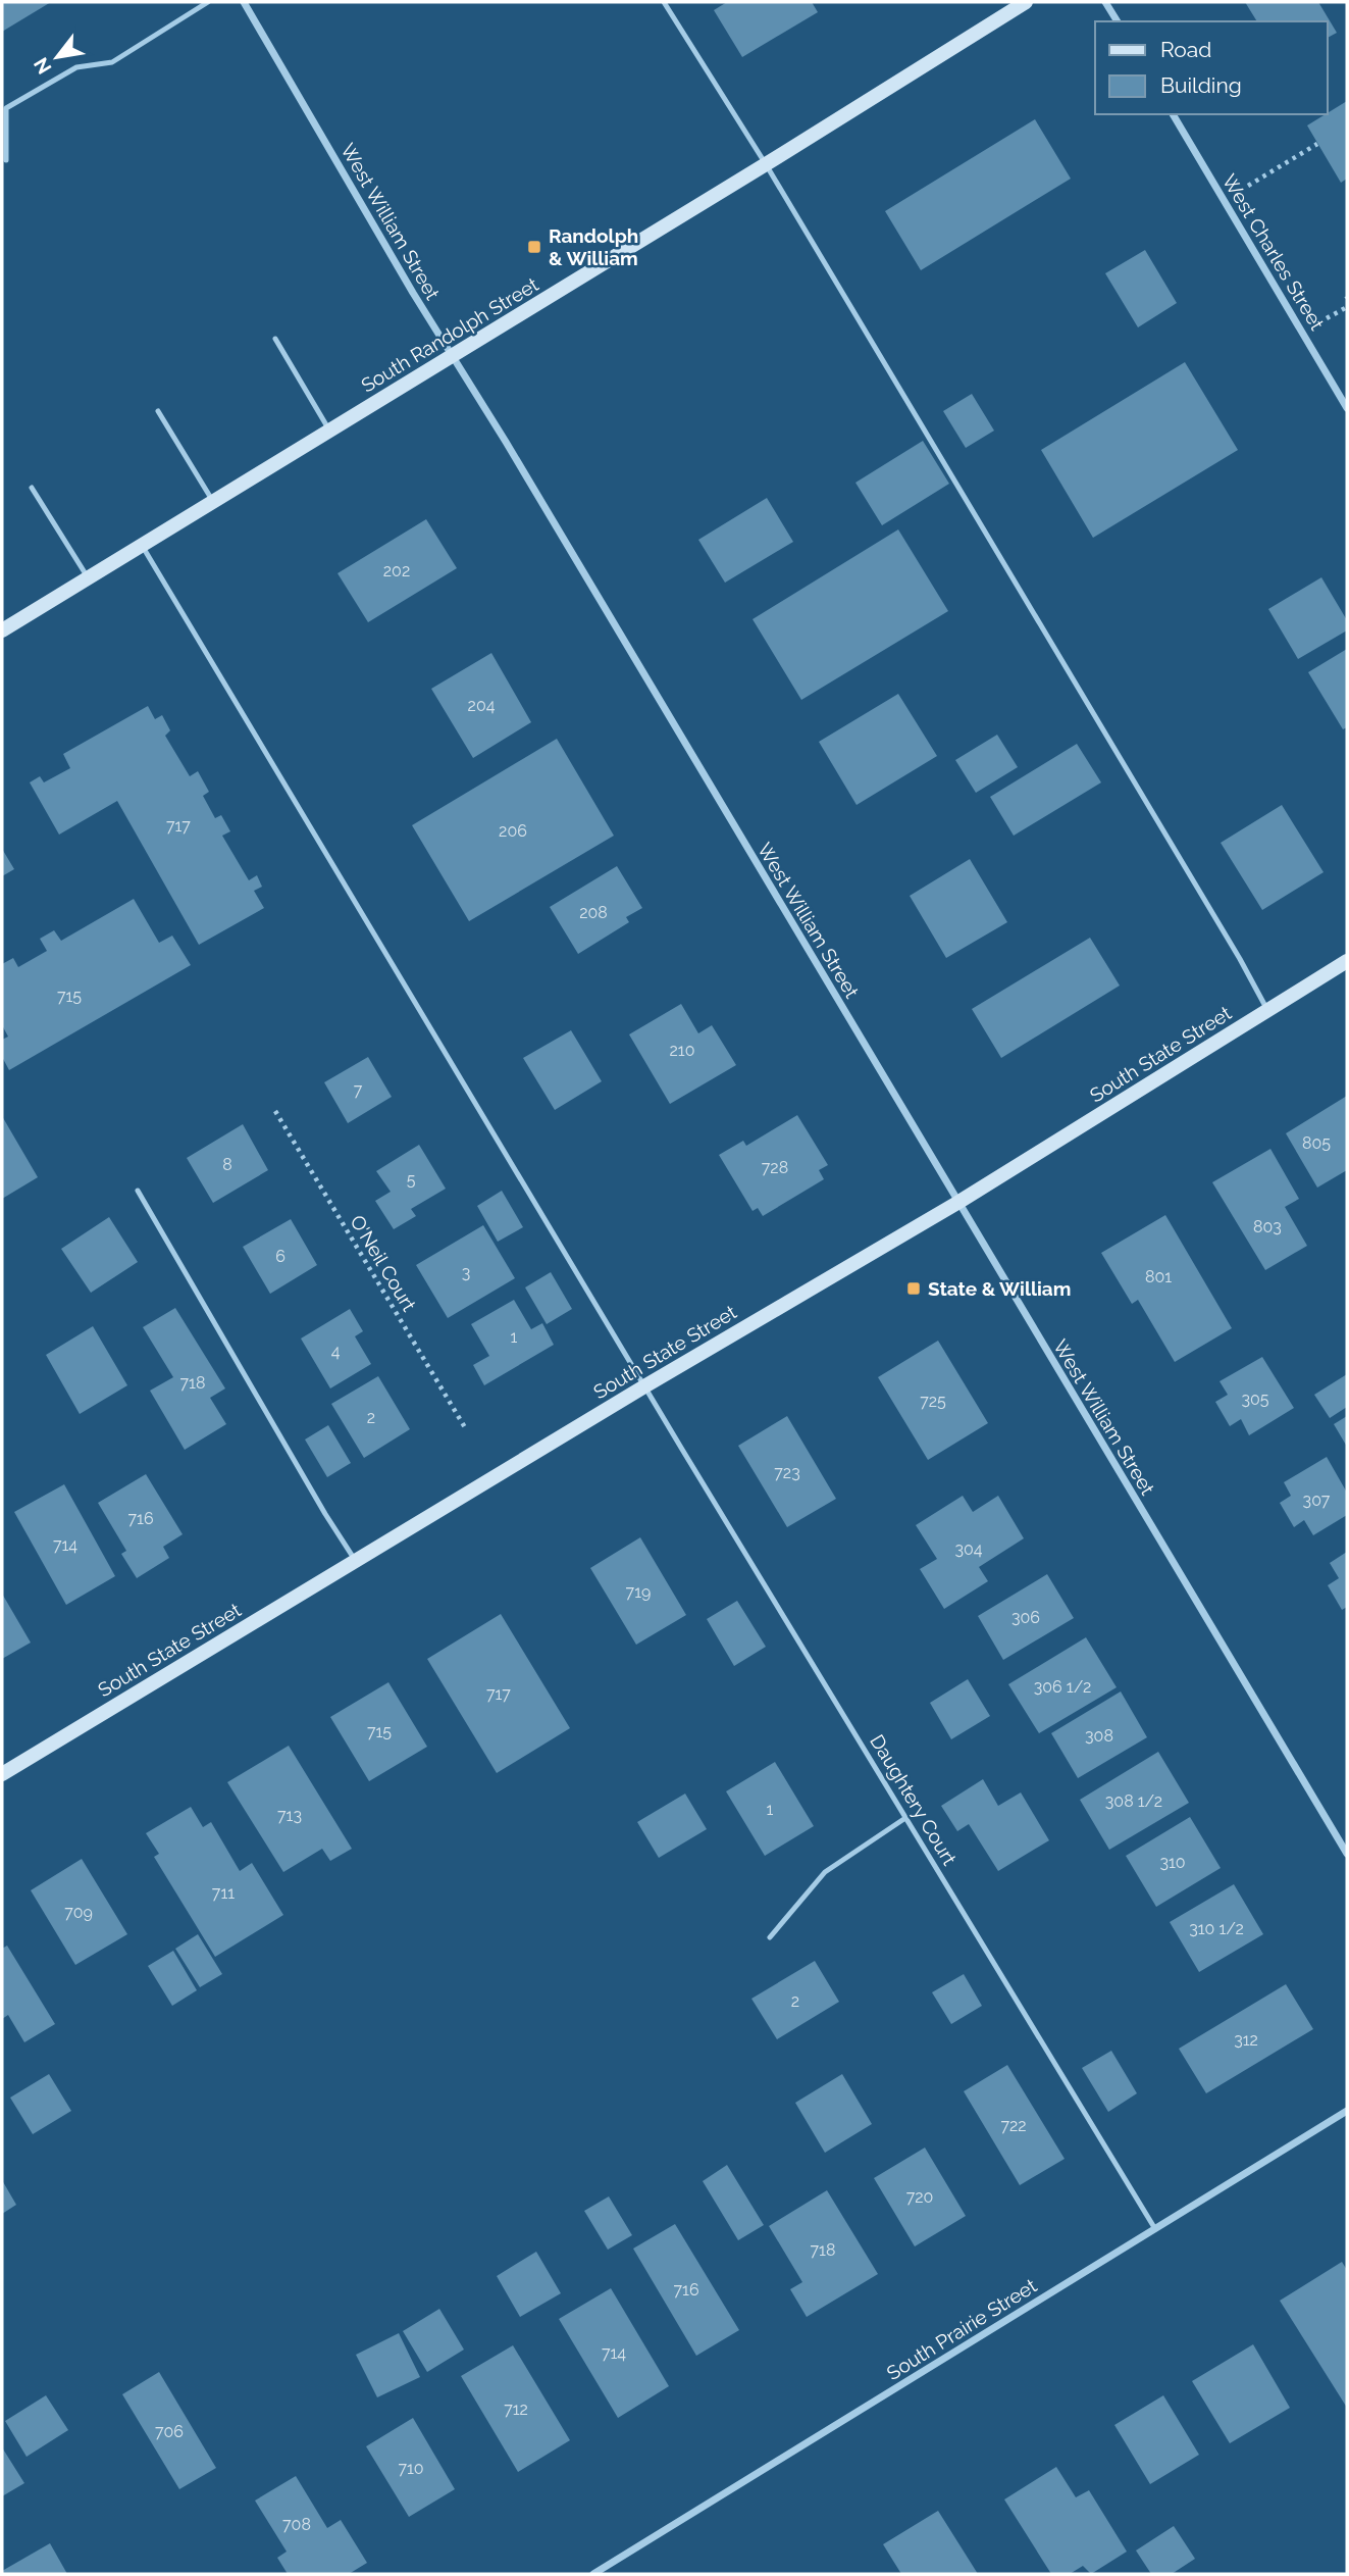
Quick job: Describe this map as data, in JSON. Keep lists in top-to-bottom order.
{
  "streets": {
    "main road": ["South Randolph Street", "South State Street"],
    "street": ["West William Street", "West Charles Street", "South Prairie Street"],
    "lane": ["Daughtery Court"],
    "path": ["O'Neil Court"]
  },
  "crossings": [
    ["West William Street", "South Randolph Street"],
    ["West William Street", "South State Street"],
    ["South Randolph Street", "Daughtery Court"],
    ["South State Street", "Daughtery Court"],
    ["Daughtery Court", "South Prairie Street"]
  ],
  "places": {
    "transit": ["Randolph & William", "State & William"]
  },
  "house_numbers": [
    "202",
    "204",
    "717",
    "206",
    "208",
    "715",
    "210",
    "7",
    "805",
    "8",
    "728",
    "5",
    "803",
    "6",
    "3",
    "801",
    "1",
    "4",
    "718",
    "305",
    "725",
    "2",
    "723",
    "307",
    "716",
    "714",
    "304",
    "719",
    "306",
    "306 1/2",
    "717",
    "715",
    "308",
    "308 1/2",
    "1",
    "713",
    "310",
    "711",
    "709",
    "310 1/2",
    "2",
    "312",
    "722",
    "720",
    "718",
    "716",
    "714",
    "712",
    "706",
    "710",
    "708"
  ],
  "legend": ["Road", "Building"],
  "north": "bottom left"
}
